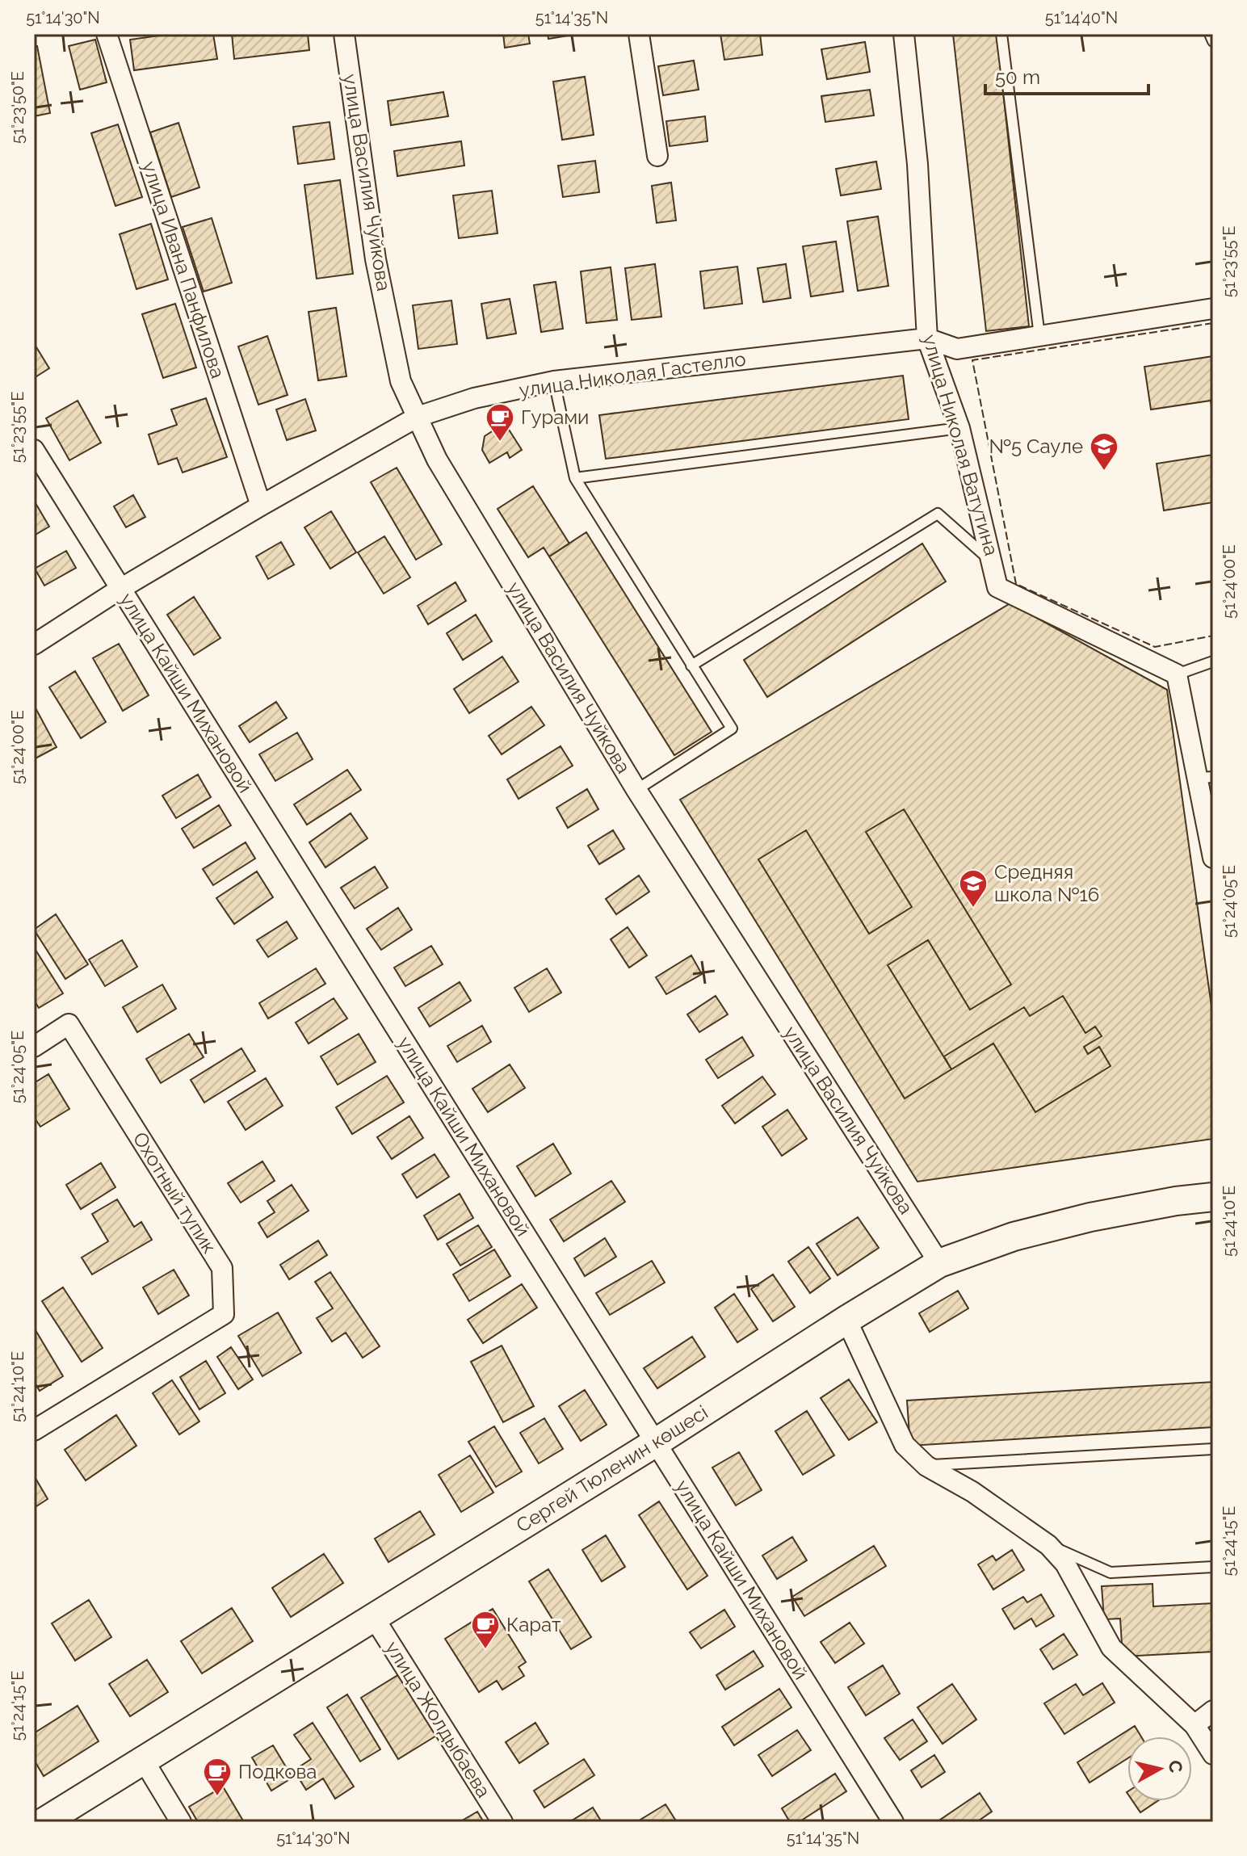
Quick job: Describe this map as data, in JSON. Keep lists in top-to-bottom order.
{
  "streets": {
    "main road": ["Сергей Тюленин көшесі"],
    "street": [
      "улица Василия Чуйкова",
      "улица Ивана Панфилова",
      "улица Николая Гастелло",
      "улица Николая Ватутина",
      "улица Кайши Михановой",
      "Охотный тупик",
      "улица Жолдыбаева"
    ]
  },
  "crossings": [
    ["улица Василия Чуйкова", "улица Николая Гастелло"],
    ["улица Василия Чуйкова", "Сергей Тюленин көшесі"],
    ["улица Ивана Панфилова", "улица Николая Гастелло"],
    ["улица Николая Гастелло", "улица Николая Ватутина"],
    ["улица Николая Гастелло", "улица Кайши Михановой"],
    ["улица Кайши Михановой", "Сергей Тюленин көшесі"],
    ["Сергей Тюленин көшесі", "улица Жолдыбаева"]
  ],
  "places": {
    "cafe": ["Гурами", "Карат", "Подкова"],
    "school or university": ["№5 Сауле", "Средняя школа №16"]
  },
  "scale_bar": "50 m",
  "north": "right",
  "coordinates": [
    "51°14'30\"N",
    "51°14'35\"N",
    "51°14'40\"N",
    "51°23'50\"E",
    "51°23'55\"E",
    "51°24'00\"E",
    "51°24'05\"E",
    "51°24'10\"E",
    "51°24'15\"E"
  ]
}
